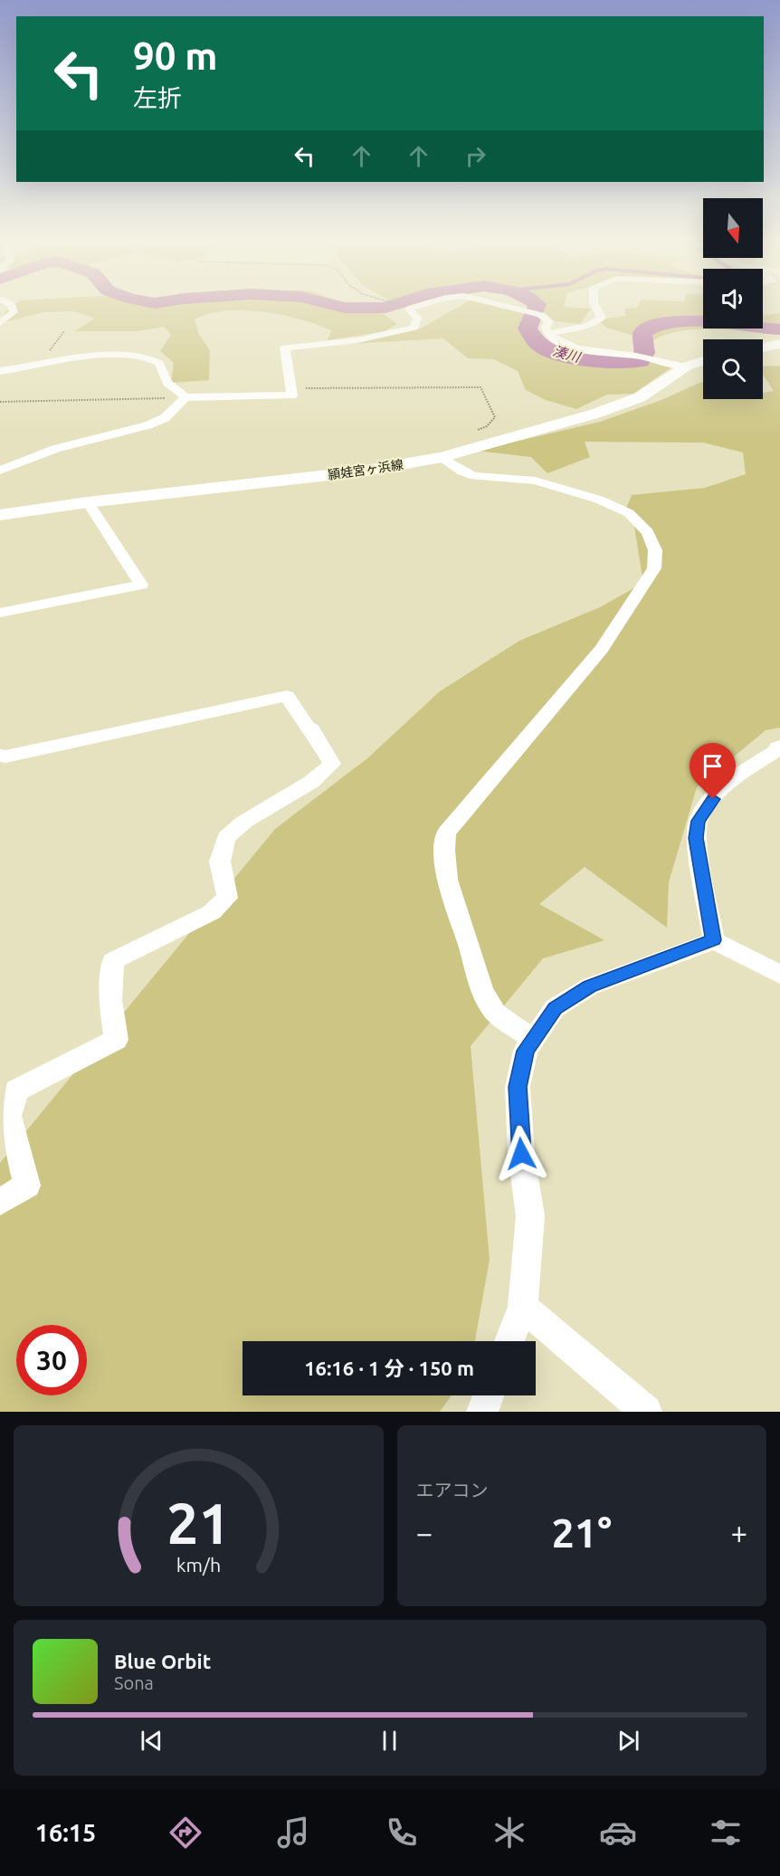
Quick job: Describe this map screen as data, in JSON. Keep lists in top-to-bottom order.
{
  "streets": {
    "main road": ["頴娃宮ヶ浜線"]
  },
  "water": ["湊川"],
  "north": "bottom",
  "page": {
    "turn": ["90 m", "左折"],
    "limit": "30",
    "trip": "16:16 · 1 分 · 150 m",
    "tile": "エアコン",
    "heat": ["−", "21°", "+"],
    "song": ["Blue Orbit", "Sona"],
    "tabs": "16:15",
    "gauge": ["21", "km/h"]
  }
}
